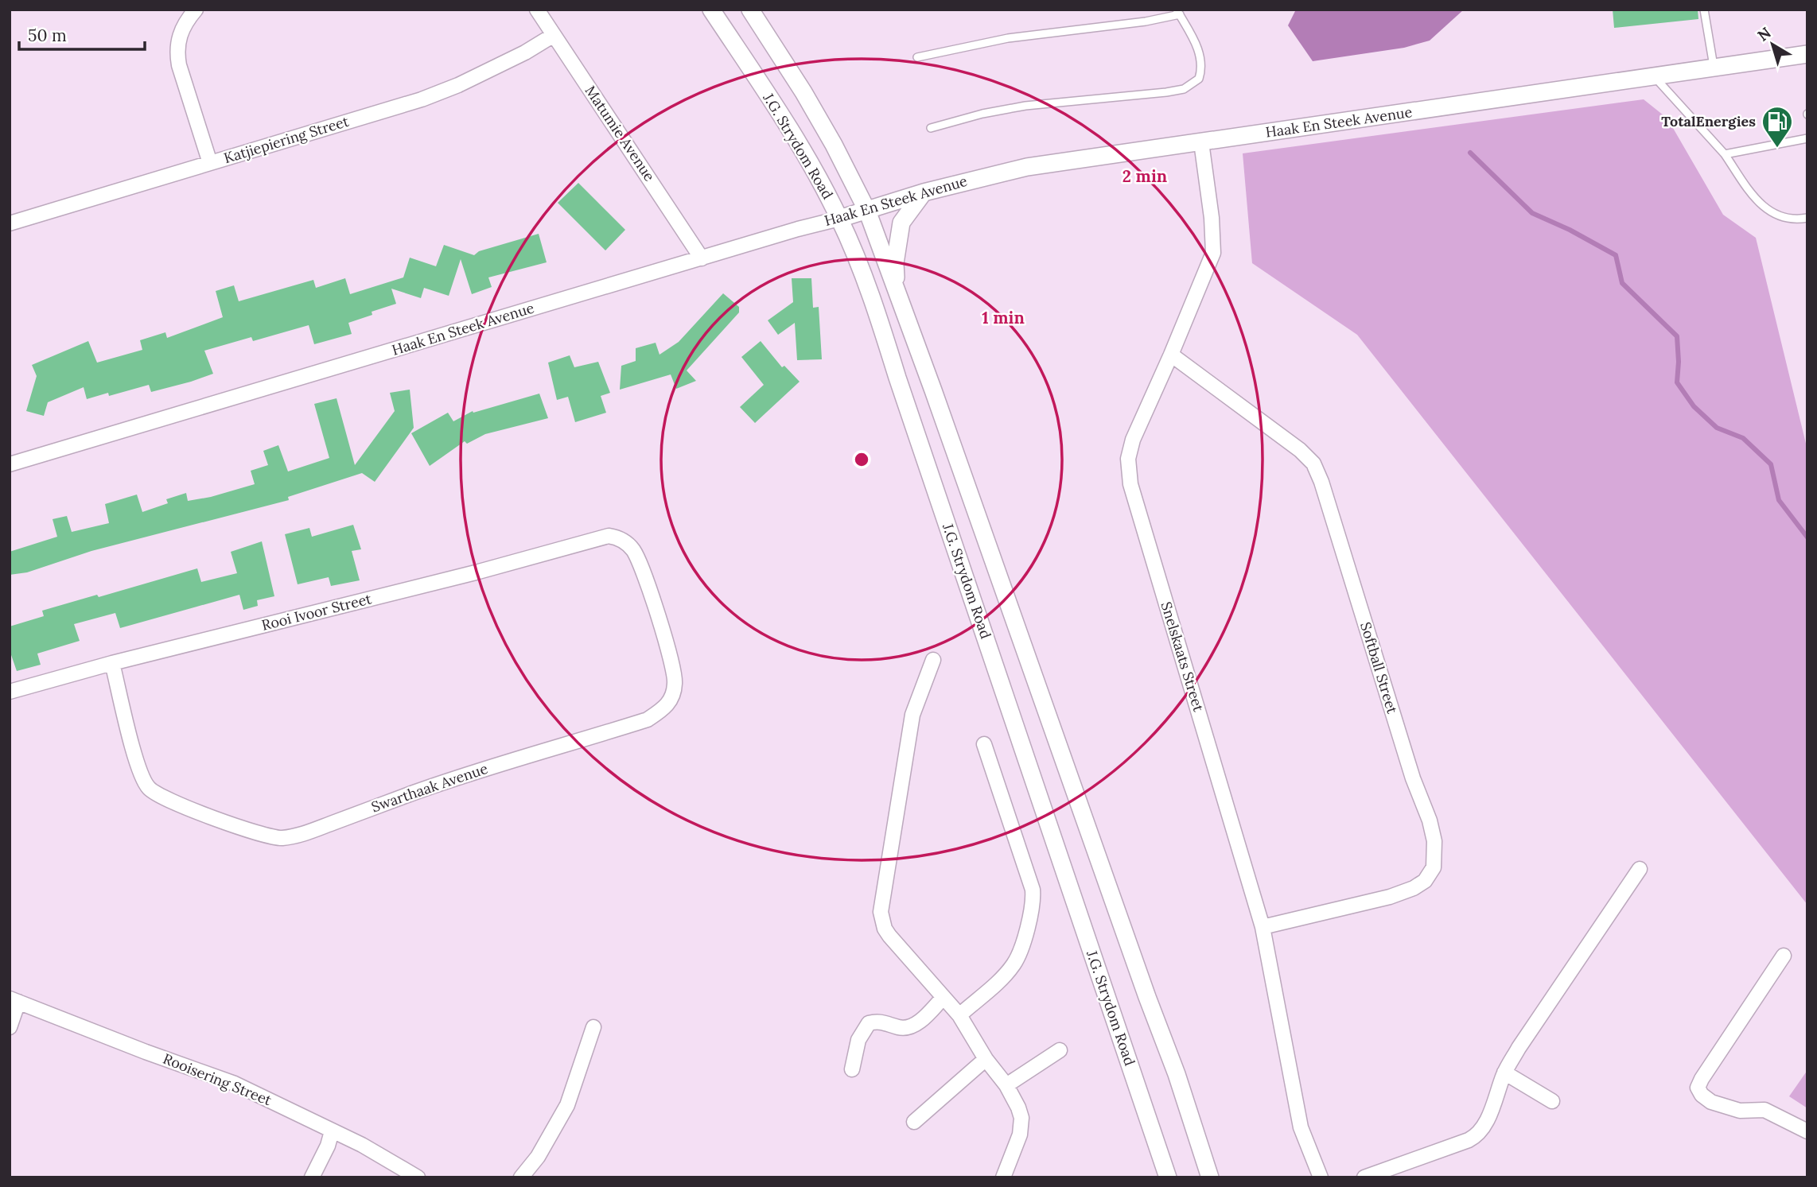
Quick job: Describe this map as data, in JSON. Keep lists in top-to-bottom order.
{
  "streets": {
    "street": [
      "Haak En Steek Avenue",
      "Matumie Avenue",
      "Katjiepiering Street",
      "J.G. Strydom Road",
      "Rooi Ivoor Street",
      "Snelskaats Street",
      "Softball Street",
      "Swarthaak Avenue",
      "Rooisering Street"
    ]
  },
  "crossings": [
    ["Haak En Steek Avenue", "Matumie Avenue"],
    ["Haak En Steek Avenue", "J.G. Strydom Road"],
    ["Haak En Steek Avenue", "Snelskaats Street"],
    ["Matumie Avenue", "Katjiepiering Street"],
    ["Rooi Ivoor Street", "Swarthaak Avenue"],
    ["Snelskaats Street", "Softball Street"]
  ],
  "places": {
    "fuel station": ["TotalEnergies"]
  },
  "scale_bar": "50 m",
  "north": "top left",
  "rings": ["2 min", "1 min"]
}
